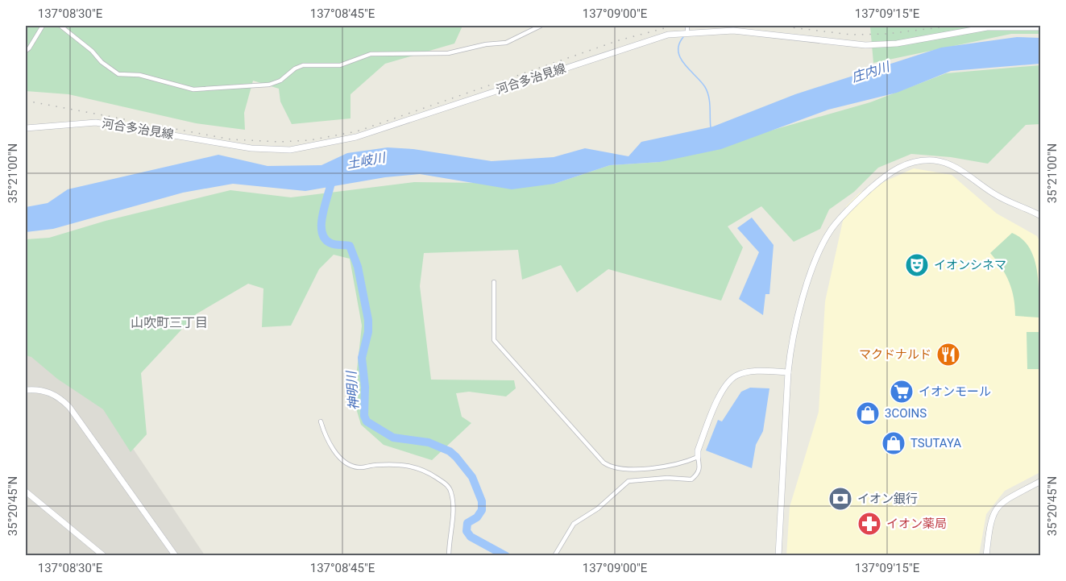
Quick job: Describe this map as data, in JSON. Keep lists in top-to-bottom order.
{
  "streets": {
    "street": ["河合多治見線"]
  },
  "districts": ["山吹町三丁目"],
  "water": ["庄内川", "土岐川", "神明川"],
  "places": {
    "theatre": ["イオンシネマ"],
    "restaurant": ["マクドナルド"],
    "supermarket": ["イオンモール"],
    "shop": ["3COINS", "TSUTAYA"],
    "bank": ["イオン銀行"],
    "pharmacy": ["イオン薬局"]
  },
  "coordinates": [
    "137°08'30\"E",
    "137°08'45\"E",
    "137°09'00\"E",
    "137°09'15\"E",
    "35°21'00\"N",
    "35°20'45\"N"
  ]
}
